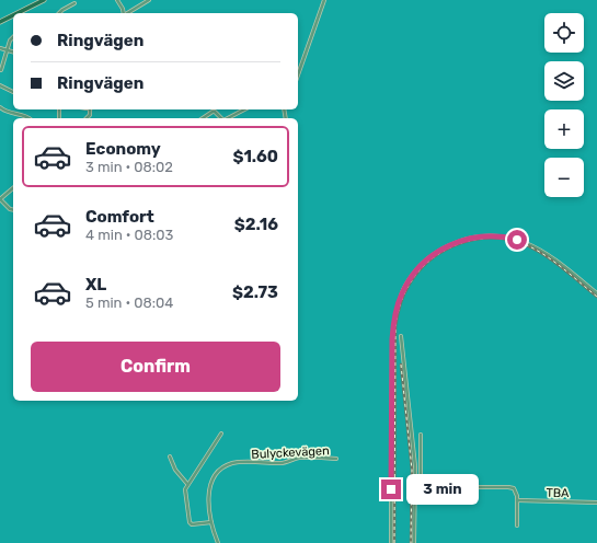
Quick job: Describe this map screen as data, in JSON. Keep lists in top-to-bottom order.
{
  "streets": {
    "street": ["Bulyckevägen", "TBA"]
  },
  "page": {
    "map_buttons": ["+", "−"],
    "banner": ["Ringvägen", "Ringvägen"],
    "list": [
      {
        "name": "Economy",
        "note": "3 min · 08:02",
        "value": "$1.60"
      },
      {
        "name": "Comfort",
        "note": "4 min · 08:03",
        "value": "$2.16"
      },
      {
        "name": "XL",
        "note": "5 min · 08:04",
        "value": "$2.73"
      }
    ],
    "buttons": "Confirm",
    "bubble": "3 min"
  }
}
